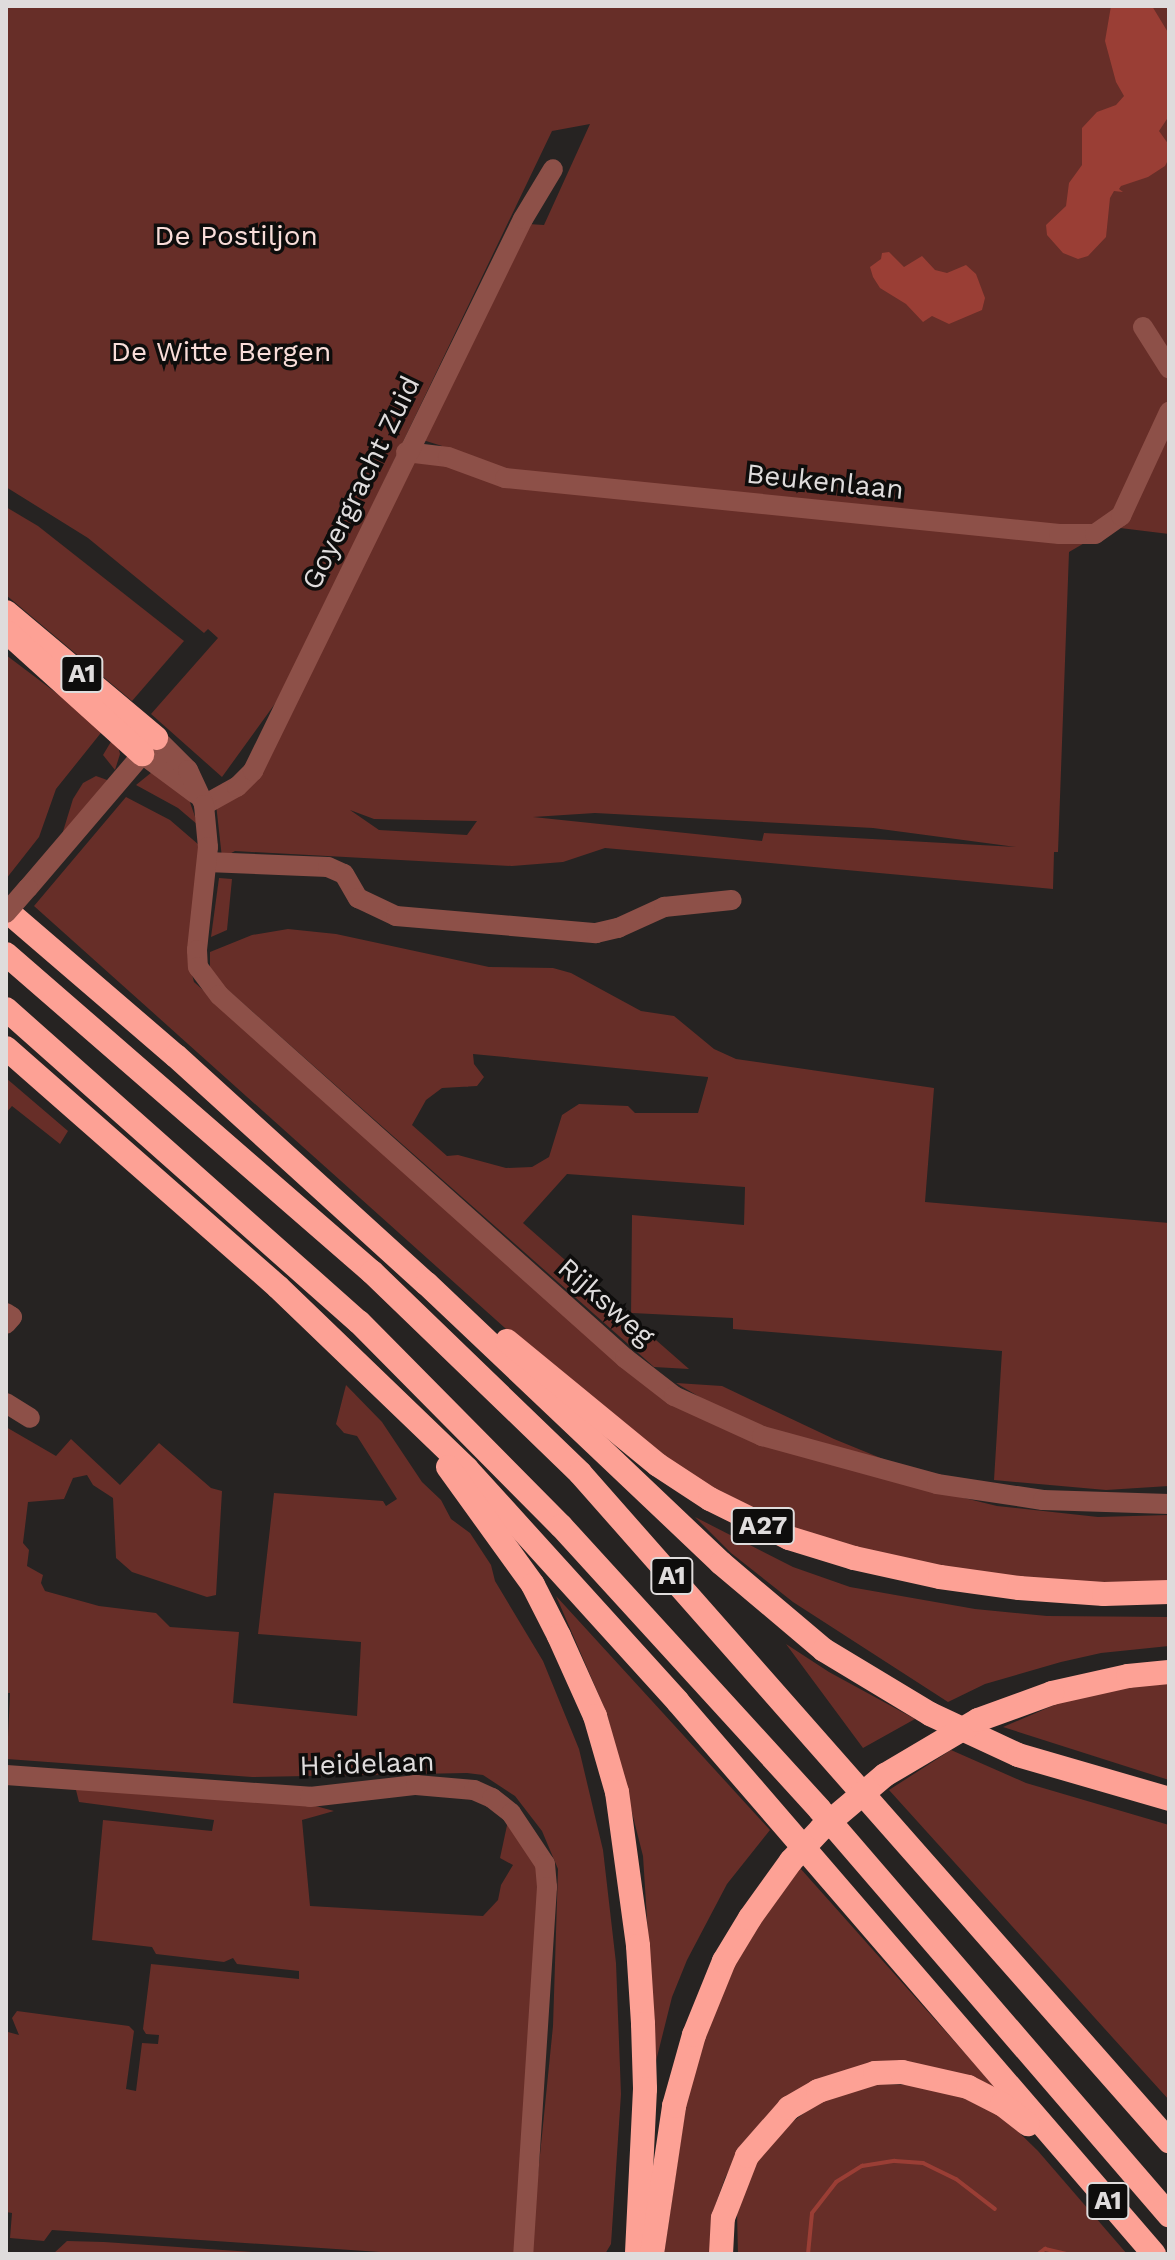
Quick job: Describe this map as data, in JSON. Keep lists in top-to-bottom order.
{
  "streets": {
    "highway": ["A1", "A27"],
    "street": [
      "Beukenlaan",
      "Goyergracht Zuid",
      "Rijksweg",
      "Heidelaan"
    ]
  },
  "crossings": [
    ["Beukenlaan", "Goyergracht Zuid"],
    ["Goyergracht Zuid", "Rijksweg"],
    ["A1", "A27"]
  ],
  "parks": ["De Postiljon", "De Witte Bergen"]
}
